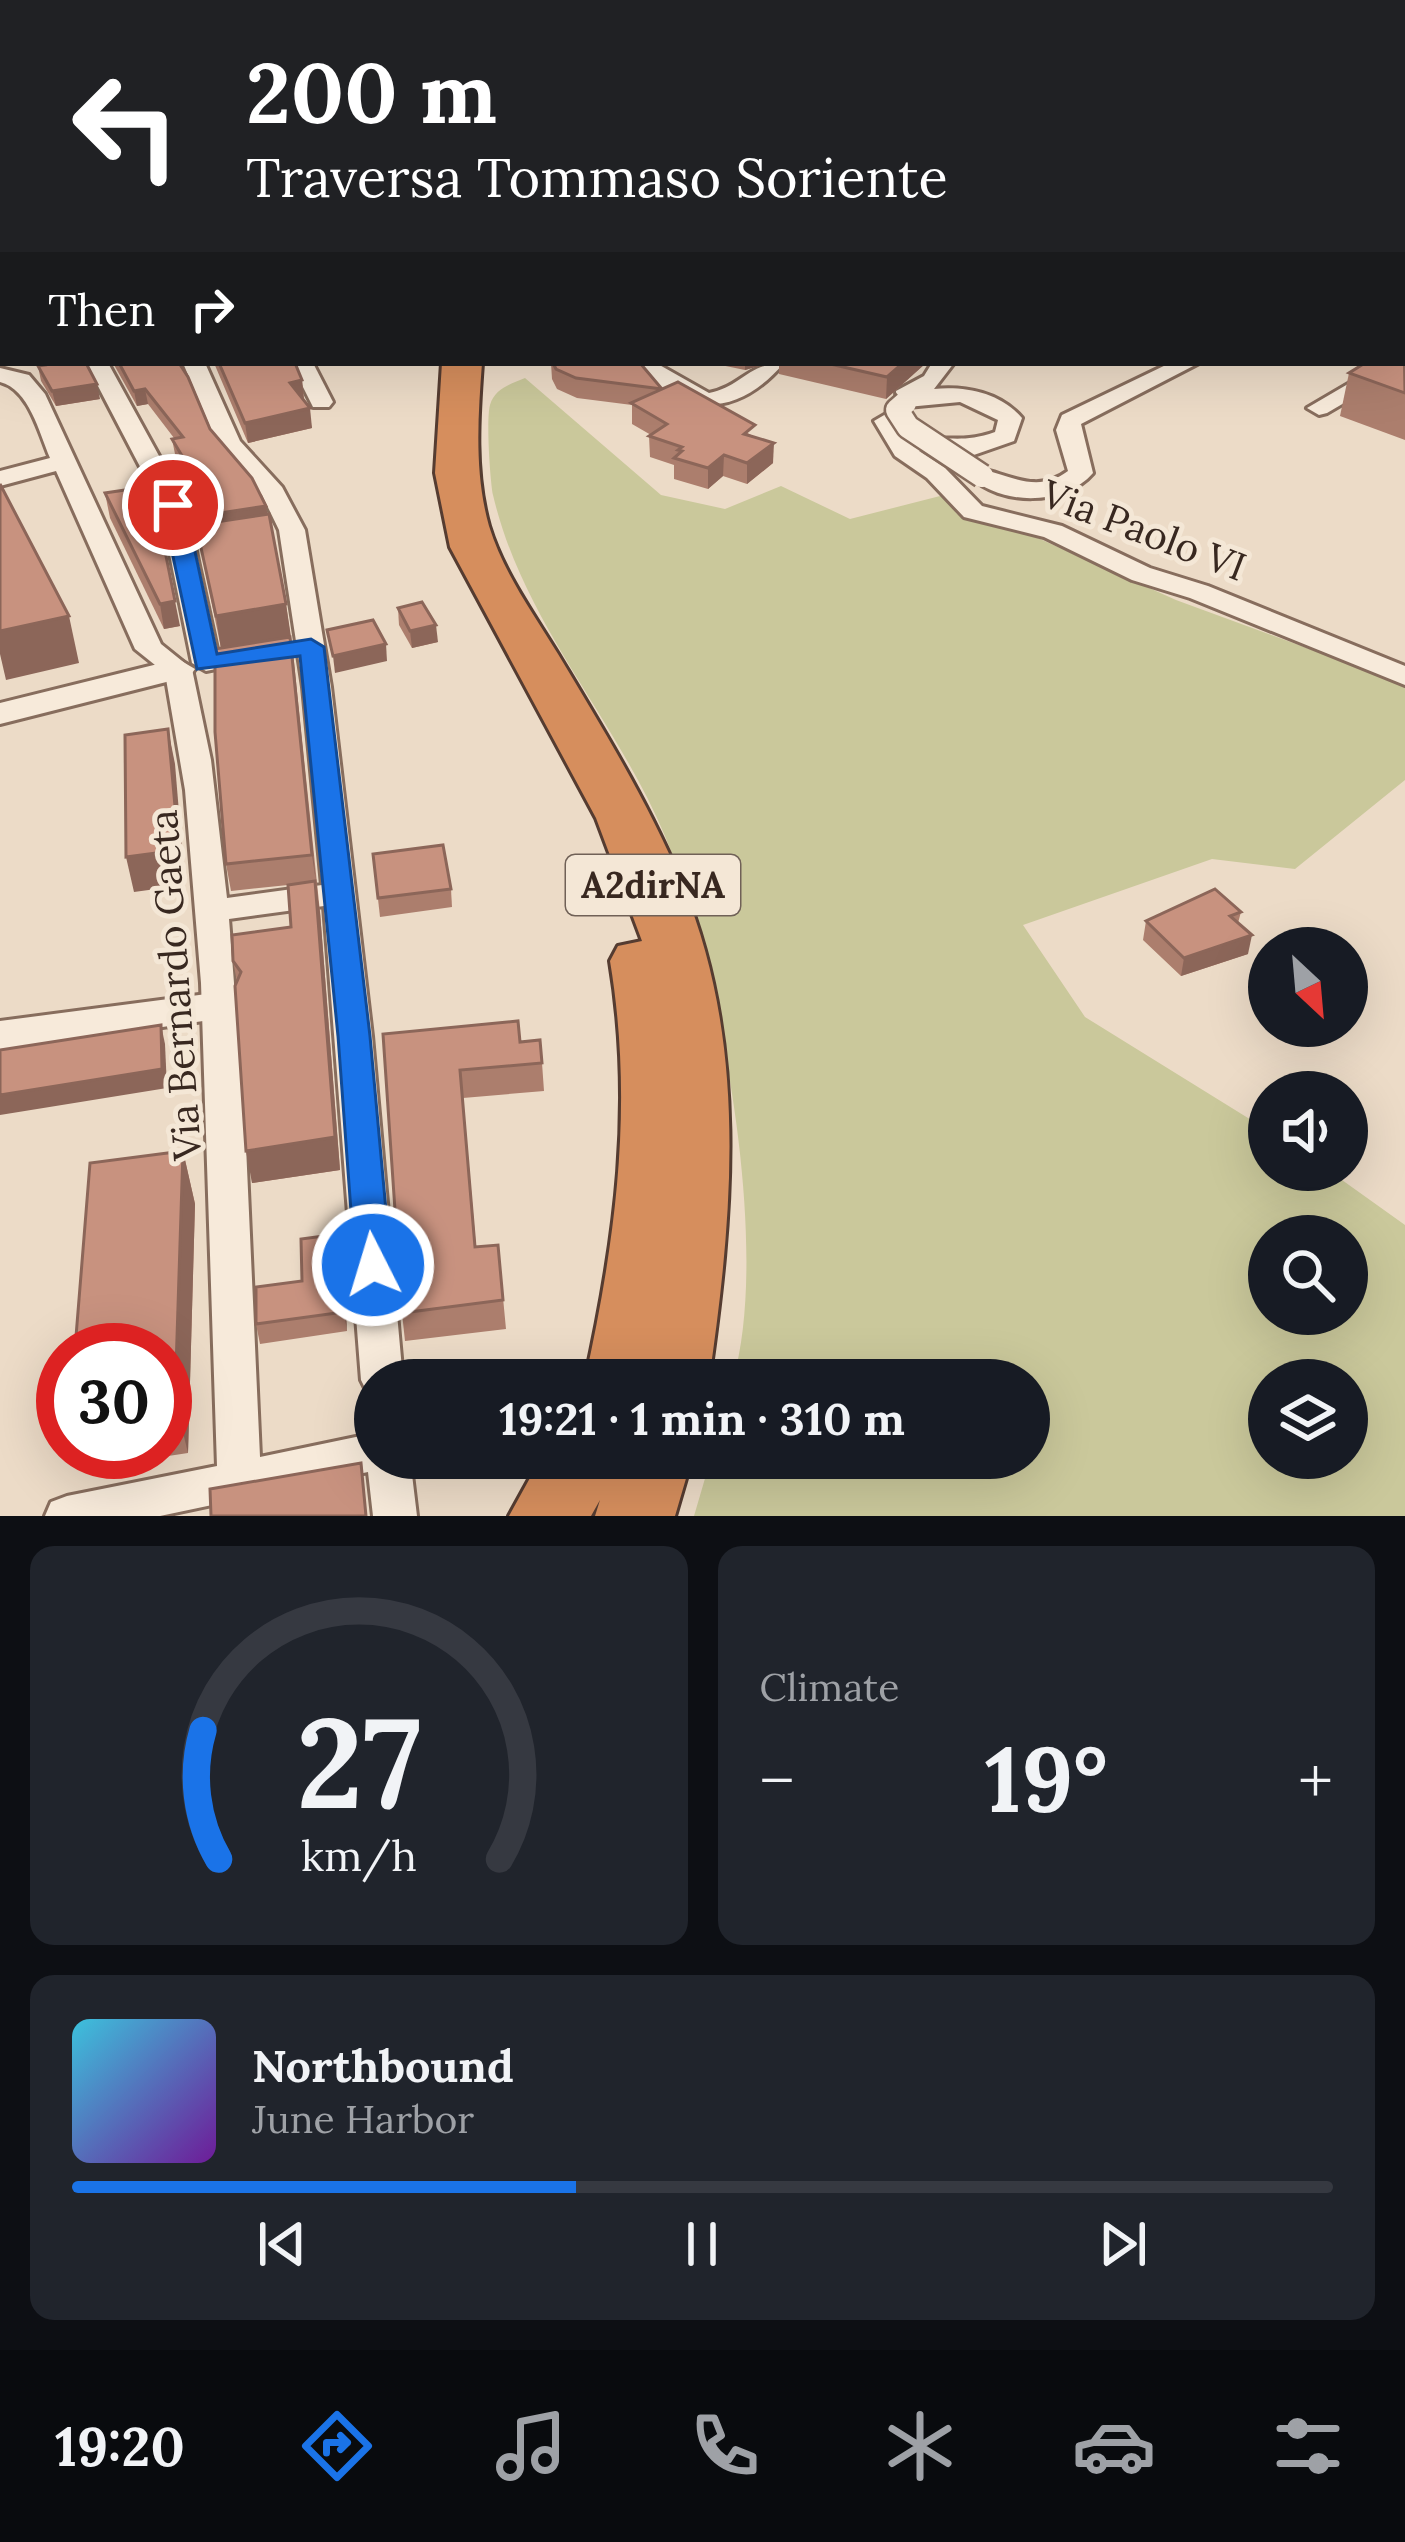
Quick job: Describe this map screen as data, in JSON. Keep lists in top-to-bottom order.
{
  "streets": {
    "highway": ["A2dirNA"],
    "street": ["Via Paolo VI", "Via Bernardo Gaeta"]
  },
  "north": "bottom right",
  "page": {
    "turn": ["200 m", "Traversa Tommaso Soriente"],
    "then": "Then",
    "limit": "30",
    "trip": "19:21 · 1 min · 310 m",
    "tile": "Climate",
    "heat": ["−", "19°", "+"],
    "song": ["Northbound", "June Harbor"],
    "tabs": "19:20",
    "gauge": ["27", "km/h"]
  }
}
